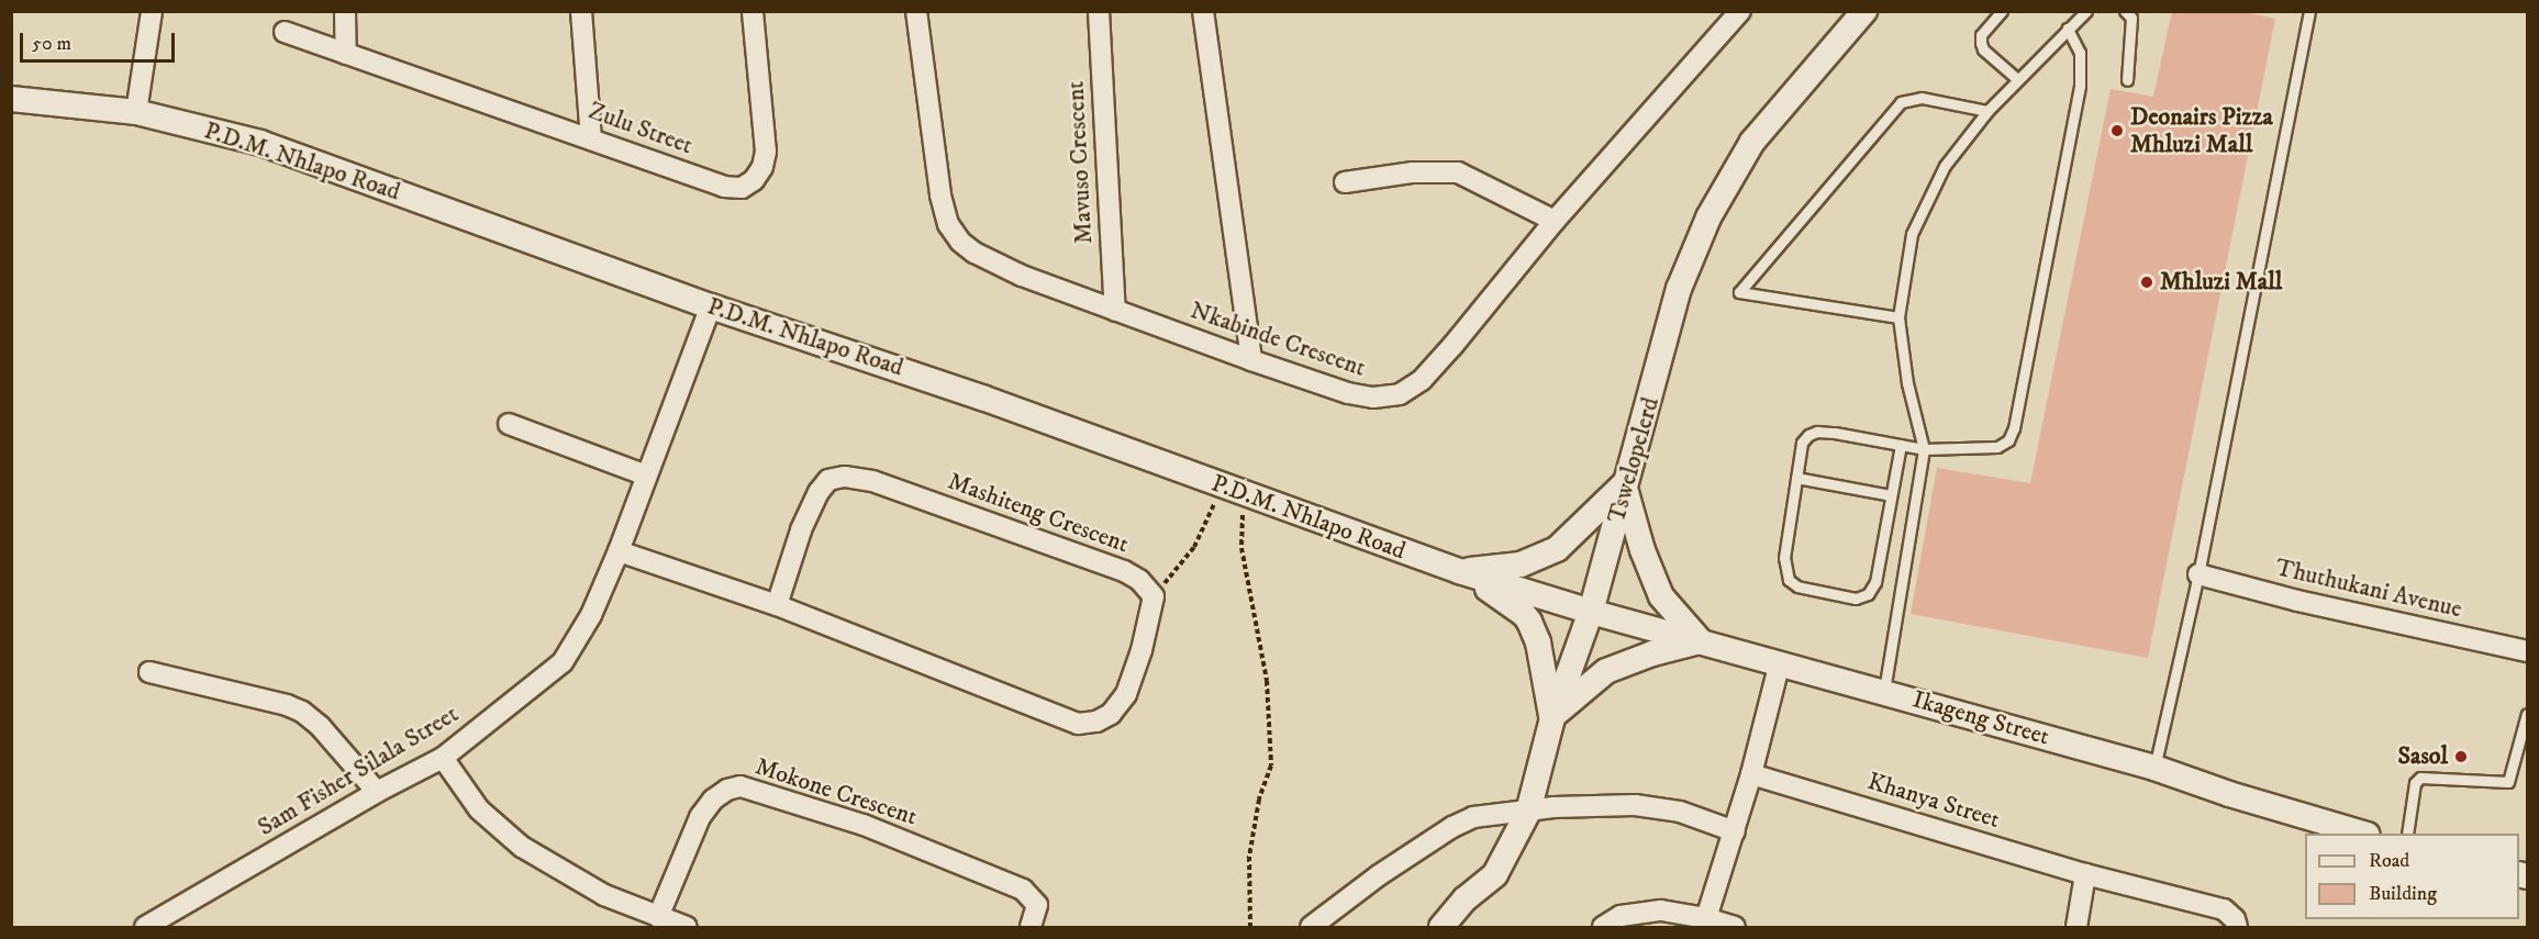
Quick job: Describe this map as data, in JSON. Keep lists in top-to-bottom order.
{
  "streets": {
    "street": [
      "Zulu Street",
      "P.D.M. Nhlapo Road",
      "Mavuso Crescent",
      "Nkabinde Crescent",
      "Tswelopelerd",
      "Mashiteng Crescent",
      "Thuthukani Avenue",
      "Ikageng Street",
      "Sam Fisher Silala Street",
      "Mokone Crescent",
      "Khanya Street"
    ]
  },
  "crossings": [
    ["P.D.M. Nhlapo Road", "Tswelopelerd"],
    ["P.D.M. Nhlapo Road", "Ikageng Street"],
    ["P.D.M. Nhlapo Road", "Sam Fisher Silala Street"],
    ["Mavuso Crescent", "Nkabinde Crescent"],
    ["Tswelopelerd", "Ikageng Street"]
  ],
  "places": ["Deonairs Pizza Mhluzi Mall", "Mhluzi Mall", "Sasol"],
  "legend": ["Road", "Building"],
  "scale_bar": "50 m"
}
